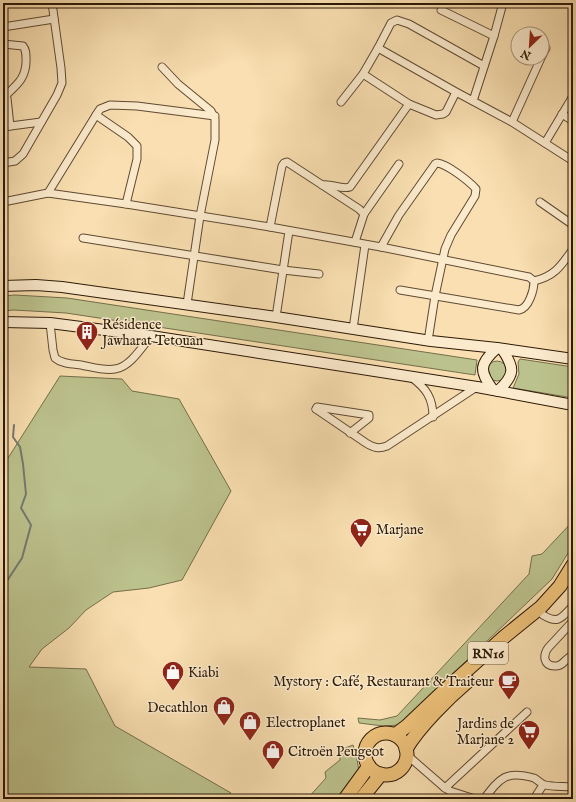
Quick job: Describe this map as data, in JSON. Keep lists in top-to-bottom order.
{
  "streets": {
    "highway": ["RN16"]
  },
  "places": {
    "building": ["Résidence Jawharat Tetouan"],
    "supermarket": ["Marjane", "Jardins de Marjane 2"],
    "shop": [
      "Kiabi",
      "Decathlon",
      "Electroplanet",
      "Citroën Peugeot"
    ],
    "cafe": ["Mystory : Café, Restaurant & Traiteur"]
  },
  "north": "bottom left"
}
